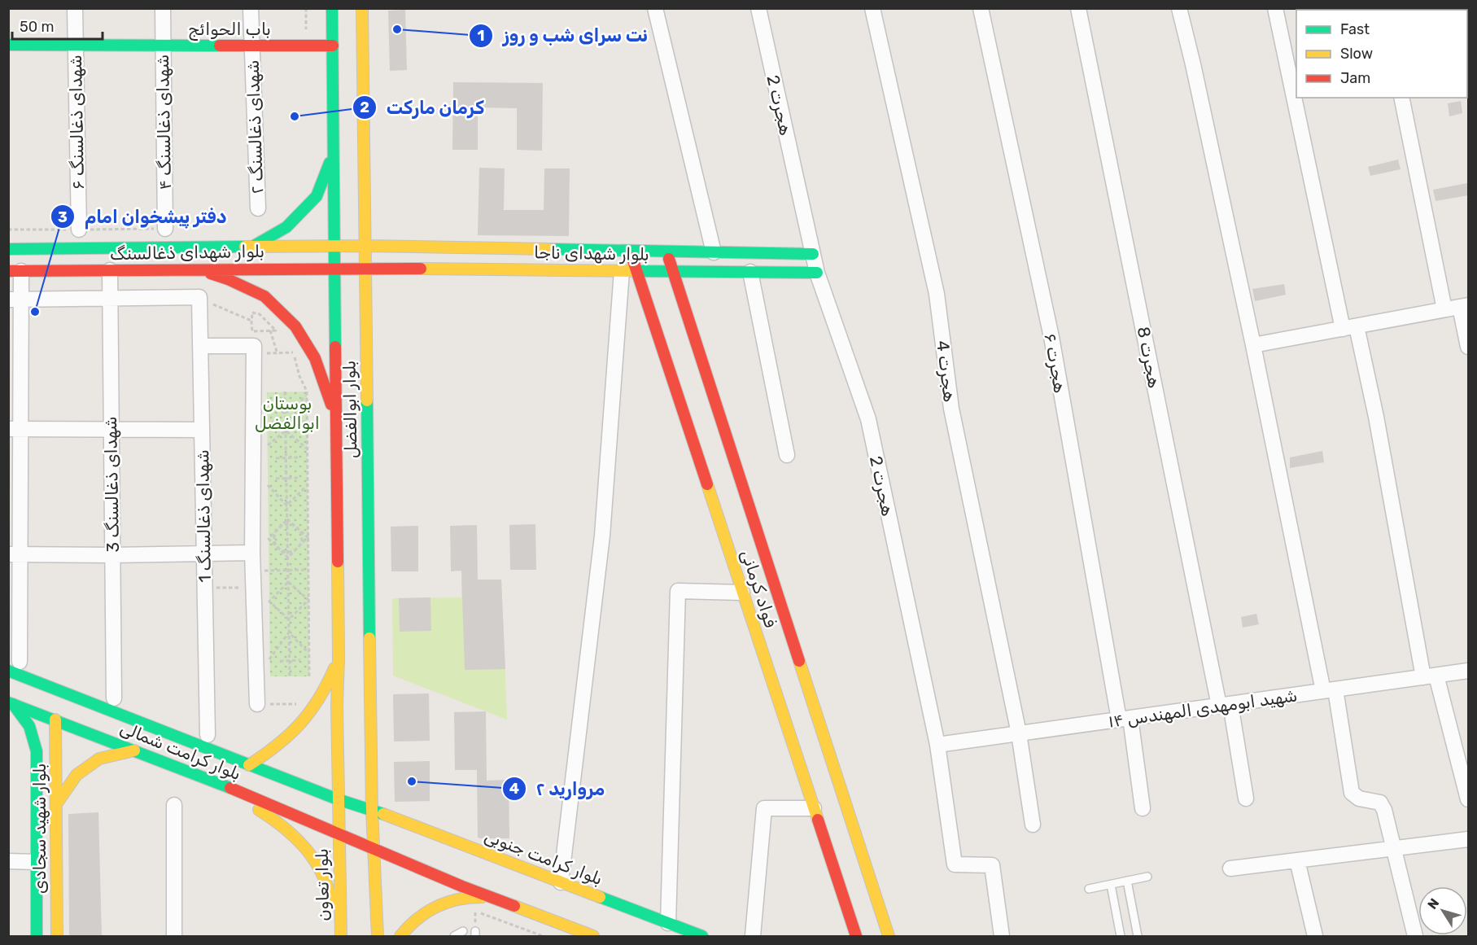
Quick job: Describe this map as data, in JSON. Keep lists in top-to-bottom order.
{
  "streets": {
    "street": [
      "باب الحوائج",
      "هجرت 2",
      "شهدای ذغالسنگ ۶",
      "شهدای ذغالسنگ ۴",
      "شهدای ذغالسنگ ۲",
      "بلوار شهدای ذغالسنگ",
      "بلوار شهدای ناجا",
      "هجرت 8",
      "هجرت ۶",
      "هجرت 4",
      "بلوار ابوالفضل",
      "شهدای ذغالسنگ 3",
      "شهدای ذغالسنگ 1",
      "فواد کرمانی",
      "شهید ابومهدی المهندس ۱۴",
      "بلوار کرامت شمالی",
      "بلوار شهید سجادی",
      "بلوار کرامت جنوبی",
      "بلوار تعاون"
    ]
  },
  "crossings": [
    ["باب الحوائج", "شهدای ذغالسنگ ۶"],
    ["باب الحوائج", "شهدای ذغالسنگ ۴"],
    ["باب الحوائج", "شهدای ذغالسنگ ۲"],
    ["باب الحوائج", "بلوار ابوالفضل"],
    ["هجرت 2", "بلوار شهدای ناجا"],
    ["هجرت 2", "شهید ابومهدی المهندس ۱۴"],
    ["بلوار شهدای ذغالسنگ", "بلوار شهدای ناجا"],
    ["بلوار شهدای ذغالسنگ", "بلوار ابوالفضل"],
    ["بلوار شهدای ذغالسنگ", "شهدای ذغالسنگ 3"],
    ["بلوار شهدای ناجا", "بلوار ابوالفضل"],
    ["بلوار شهدای ناجا", "فواد کرمانی"],
    ["هجرت 8", "شهید ابومهدی المهندس ۱۴"],
    ["هجرت ۶", "شهید ابومهدی المهندس ۱۴"],
    ["هجرت 4", "شهید ابومهدی المهندس ۱۴"],
    ["بلوار ابوالفضل", "بلوار کرامت شمالی"],
    ["بلوار ابوالفضل", "بلوار کرامت جنوبی"],
    ["بلوار ابوالفضل", "بلوار تعاون"],
    ["بلوار کرامت شمالی", "بلوار شهید سجادی"],
    ["بلوار کرامت شمالی", "بلوار کرامت جنوبی"],
    ["بلوار کرامت شمالی", "بلوار تعاون"]
  ],
  "parks": ["بوستان ابوالفضل"],
  "places": [
    "نت سرای شب و روز",
    "کرمان مارکت",
    "دفتر پیشخوان امام",
    "مروارید ۲"
  ],
  "legend": ["Fast", "Slow", "Jam"],
  "scale_bar": "50 m",
  "north": "top left"
}
